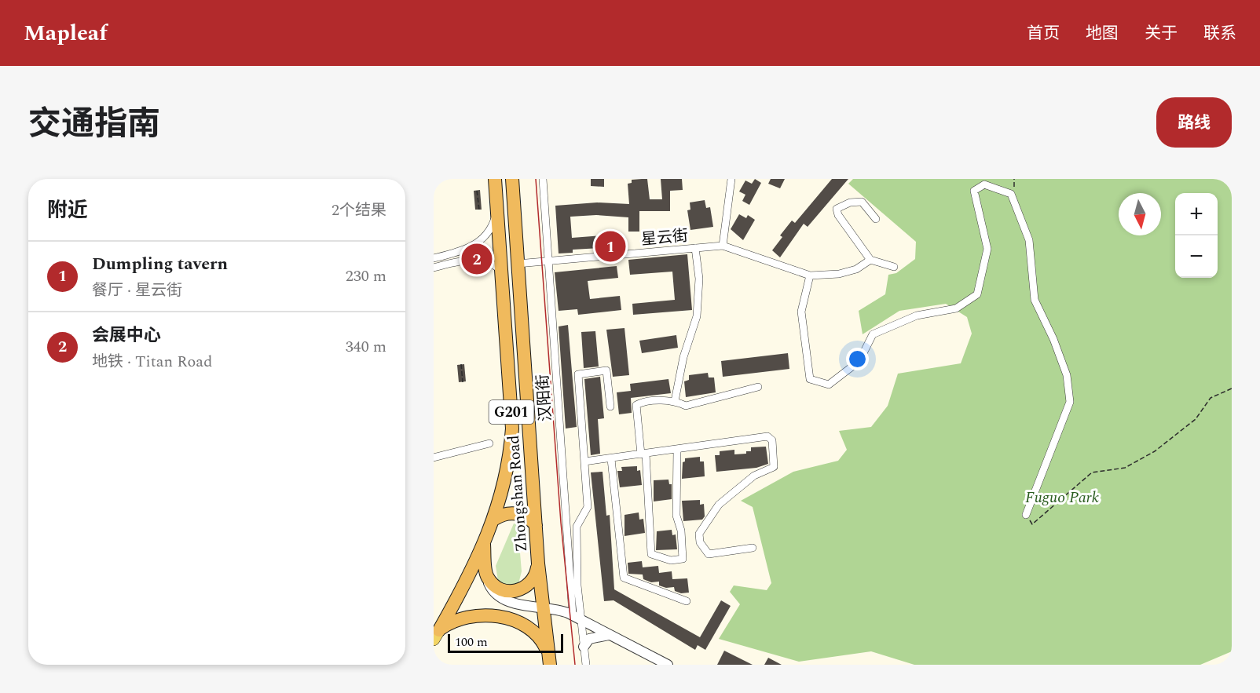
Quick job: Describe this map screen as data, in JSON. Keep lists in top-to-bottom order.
{
  "streets": {
    "highway": ["G201", "Zhongshan Road"],
    "street": ["星云街", "汉阳街"]
  },
  "crossings": [
    ["星云街", "汉阳街"],
    ["星云街", "Zhongshan Road"]
  ],
  "parks": ["Fuguo Park"],
  "scale_bar": "100 m",
  "north": "bottom",
  "page": {
    "header": "Mapleaf",
    "nav": [
      "首页",
      "地图",
      "关于",
      "联系"
    ],
    "title": "交通指南",
    "buttons": "路线",
    "heading": ["附近", "2个结果"],
    "map_buttons": ["+", "−"],
    "pins": ["1", "2"],
    "list": [
      {
        "mark": "1",
        "name": "Dumpling tavern",
        "note": "餐厅 · 星云街",
        "value": "230 m"
      },
      {
        "mark": "2",
        "name": "会展中心",
        "note": "地铁 · Titan Road",
        "value": "340 m"
      }
    ],
    "scale": "100 m"
  }
}
